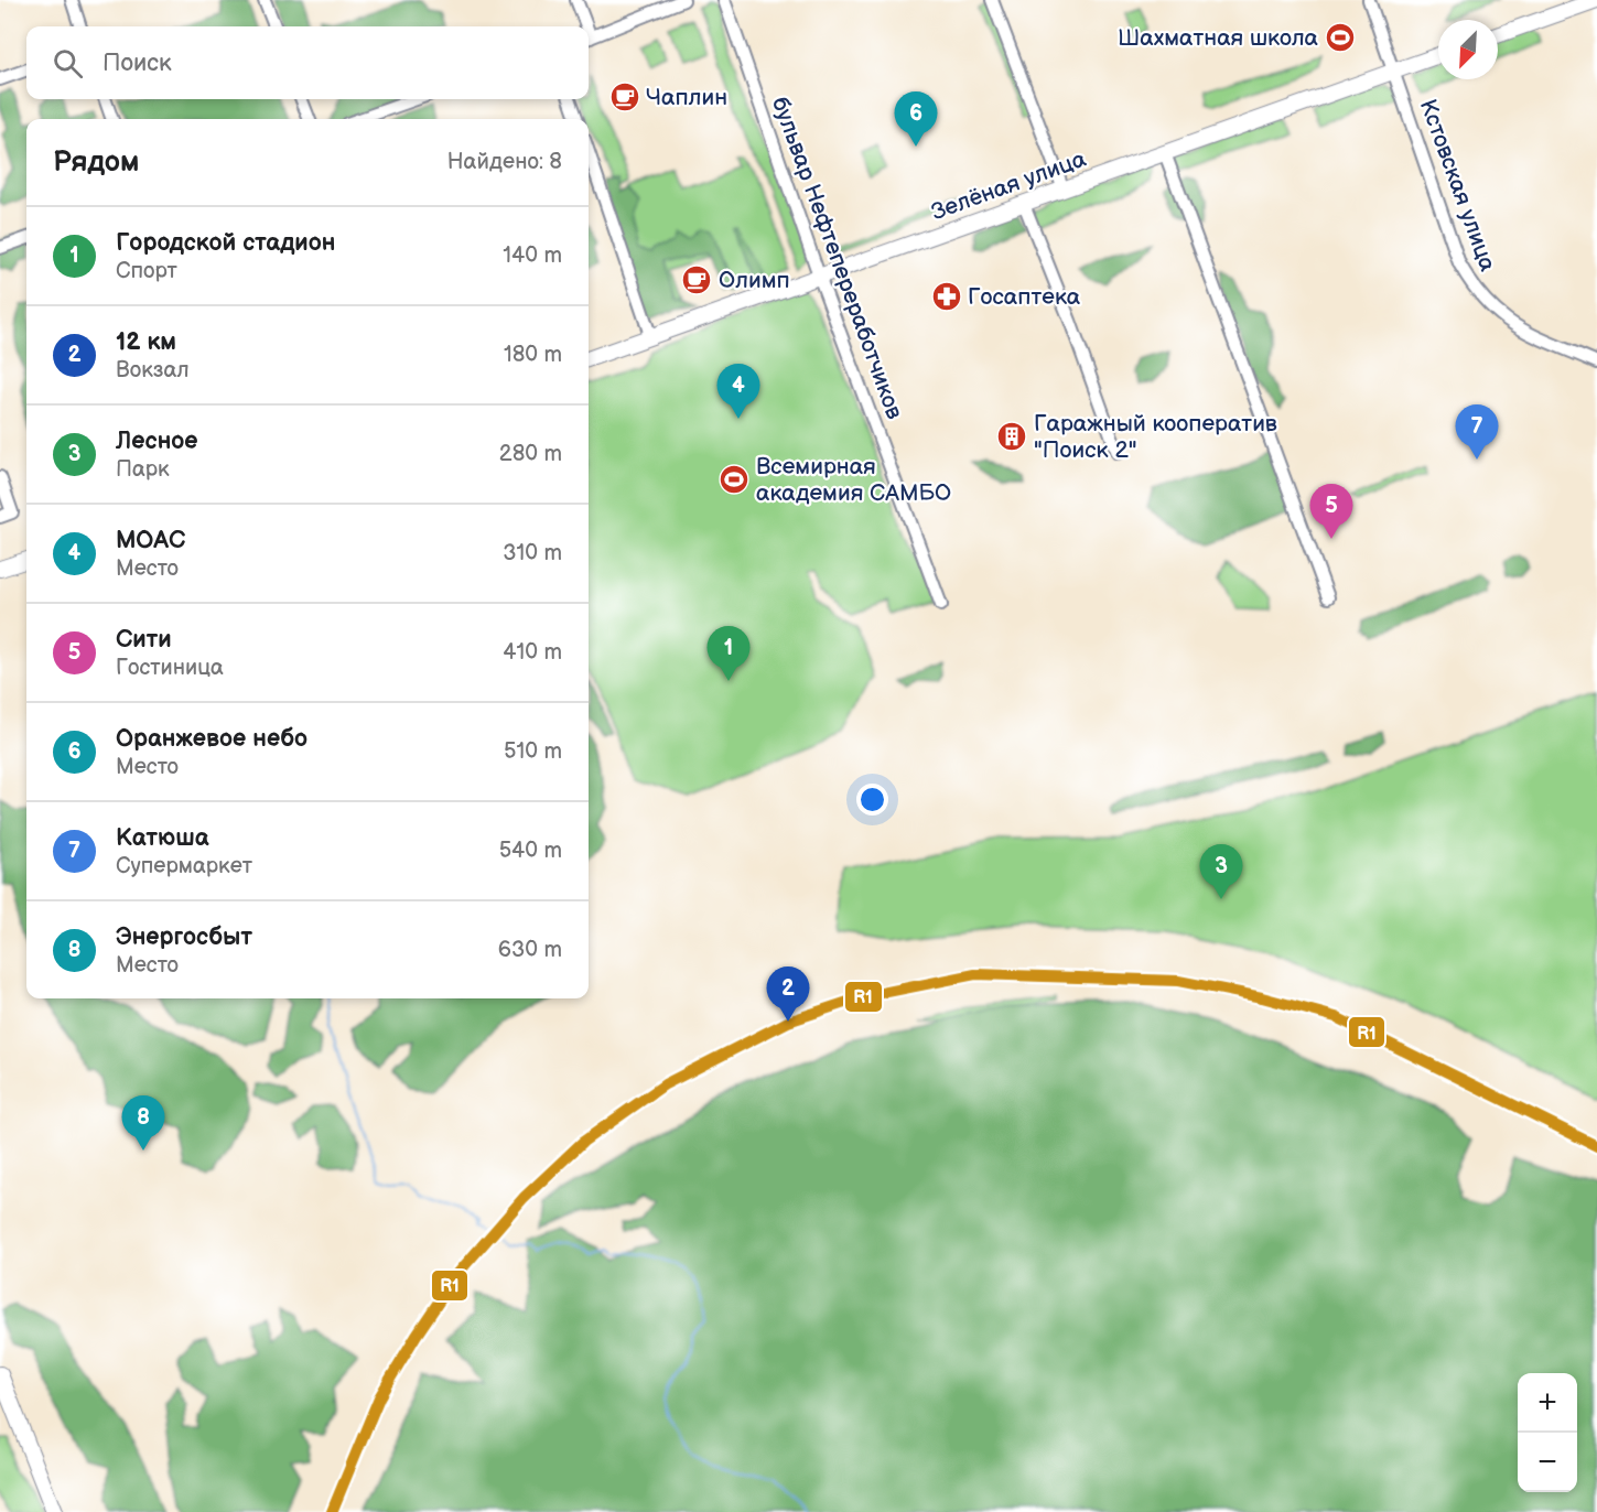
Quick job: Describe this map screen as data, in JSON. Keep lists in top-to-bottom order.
{
  "streets": {
    "main road": ["Зелёная улица"],
    "street": ["Кстовская улица", "бульвар Нефтепереработчиков"]
  },
  "crossings": [
    ["Зелёная улица", "Кстовская улица"],
    ["Зелёная улица", "бульвар Нефтепереработчиков"]
  ],
  "places": {
    "sports": ["Шахматная школа", "Всемирная академия САМБО"],
    "cafe": ["Чаплин", "Олимп"],
    "pharmacy": ["Госаптека"],
    "building": ["Гаражный кооператив \"Поиск 2\""]
  },
  "lines": ["transit line R1"],
  "north": "bottom left",
  "page": {
    "search": "Поиск",
    "pins": [
      "6",
      "4",
      "7",
      "5",
      "1",
      "3",
      "2",
      "8"
    ],
    "heading": ["Рядом", "Найдено: 8"],
    "list": [
      {
        "mark": "1",
        "name": "Городской стадион",
        "note": "Спорт",
        "value": "140 m"
      },
      {
        "mark": "2",
        "name": "12 км",
        "note": "Вокзал",
        "value": "180 m"
      },
      {
        "mark": "3",
        "name": "Лесное",
        "note": "Парк",
        "value": "280 m"
      },
      {
        "mark": "4",
        "name": "МОАС",
        "note": "Место",
        "value": "310 m"
      },
      {
        "mark": "5",
        "name": "Сити",
        "note": "Гостиница",
        "value": "410 m"
      },
      {
        "mark": "6",
        "name": "Оранжевое небо",
        "note": "Место",
        "value": "510 m"
      },
      {
        "mark": "7",
        "name": "Катюша",
        "note": "Супермаркет",
        "value": "540 m"
      },
      {
        "mark": "8",
        "name": "Энергосбыт",
        "note": "Место",
        "value": "630 m"
      }
    ],
    "map_buttons": ["+", "−"]
  }
}
